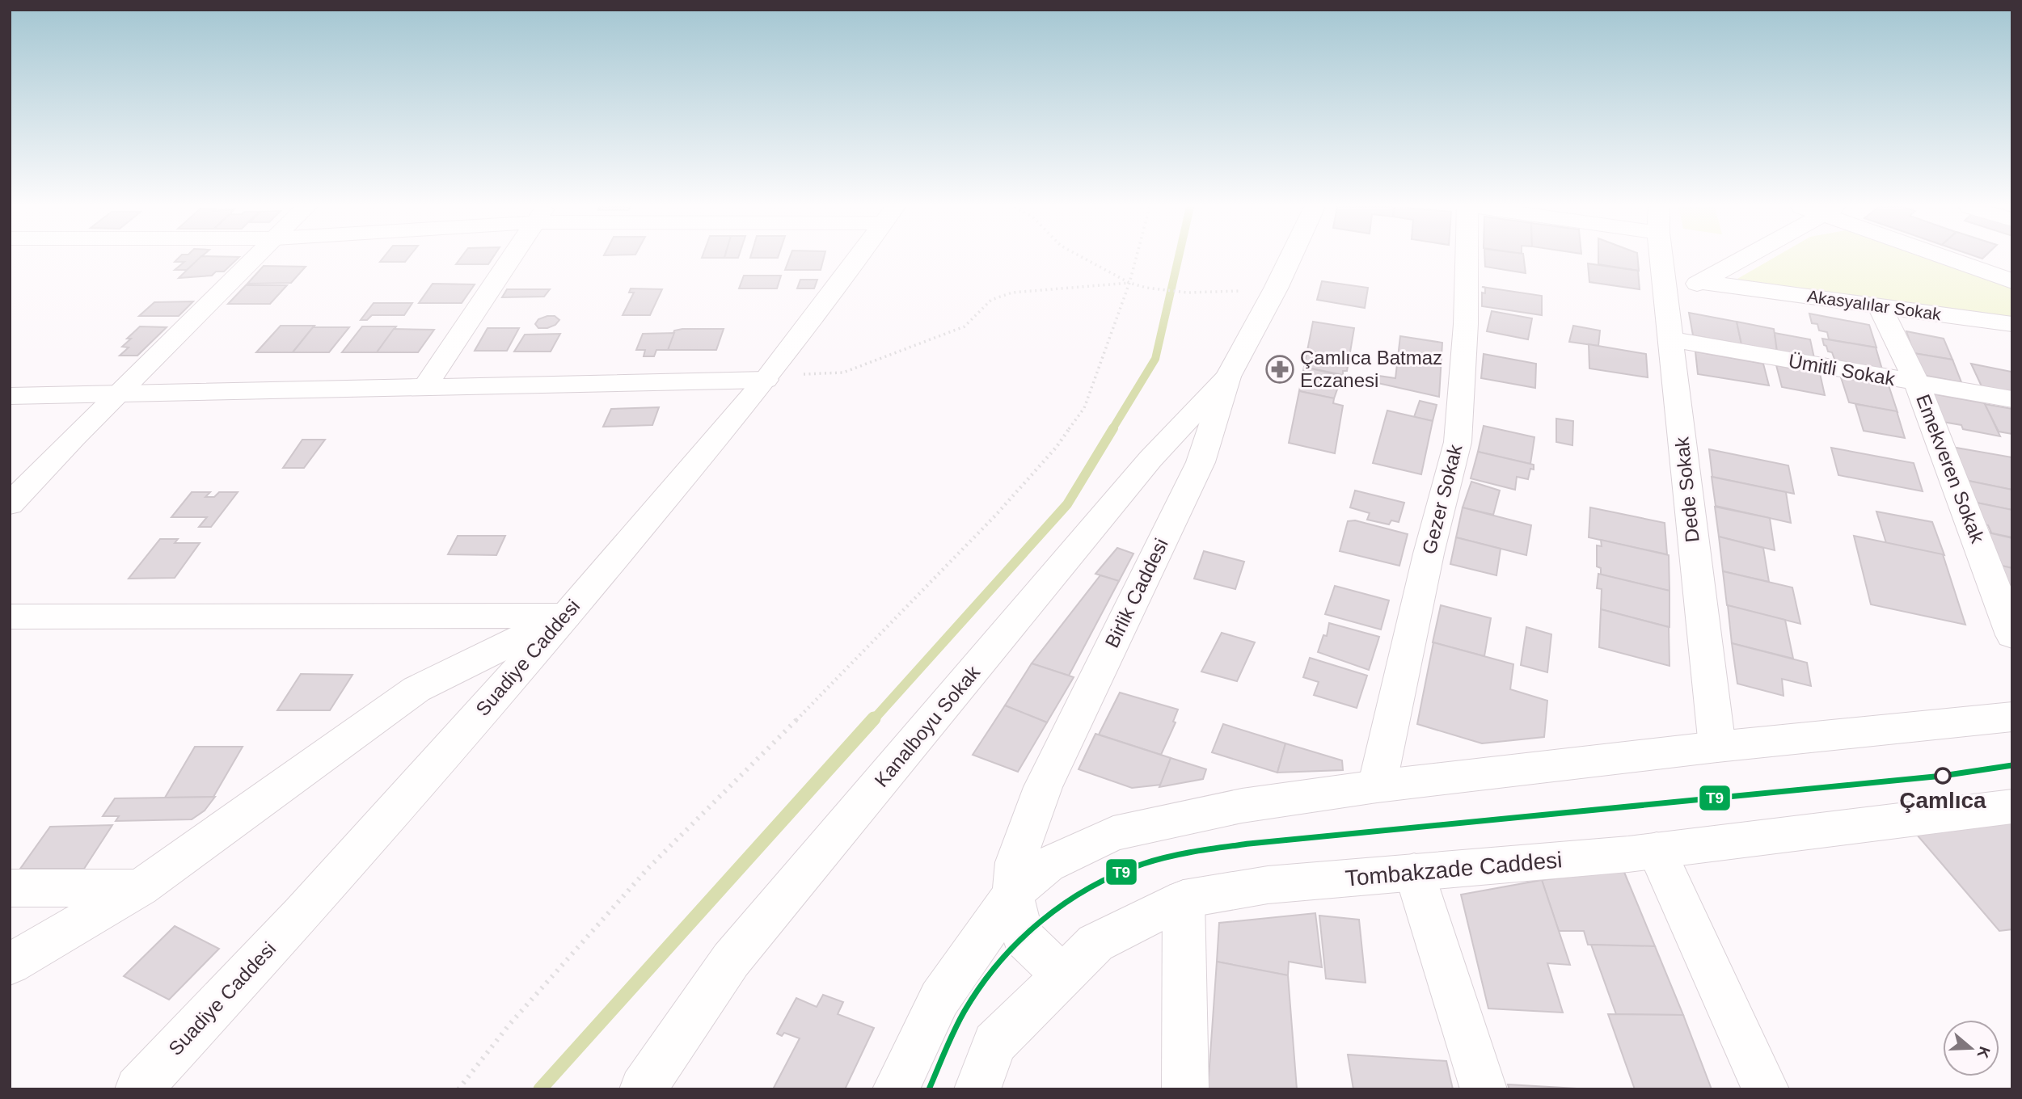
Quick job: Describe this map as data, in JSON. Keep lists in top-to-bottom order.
{
  "streets": {
    "street": [
      "Akasyalılar Sokak",
      "Ümitli Sokak",
      "Emekveren Sokak",
      "Dede Sokak",
      "Gezer Sokak",
      "Birlik Caddesi",
      "Suadiye Caddesi",
      "Kanalboyu Sokak",
      "Tombakzade Caddesi"
    ]
  },
  "crossings": [
    ["Akasyalılar Sokak", "Emekveren Sokak"],
    ["Ümitli Sokak", "Emekveren Sokak"],
    ["Ümitli Sokak", "Dede Sokak"],
    ["Birlik Caddesi", "Kanalboyu Sokak"],
    ["Birlik Caddesi", "Tombakzade Caddesi"]
  ],
  "places": {
    "pharmacy": ["Çamlıca Batmaz Eczanesi"],
    "other": ["Çamlıca"]
  },
  "lines": ["transit line T9"],
  "north": "right"
}
